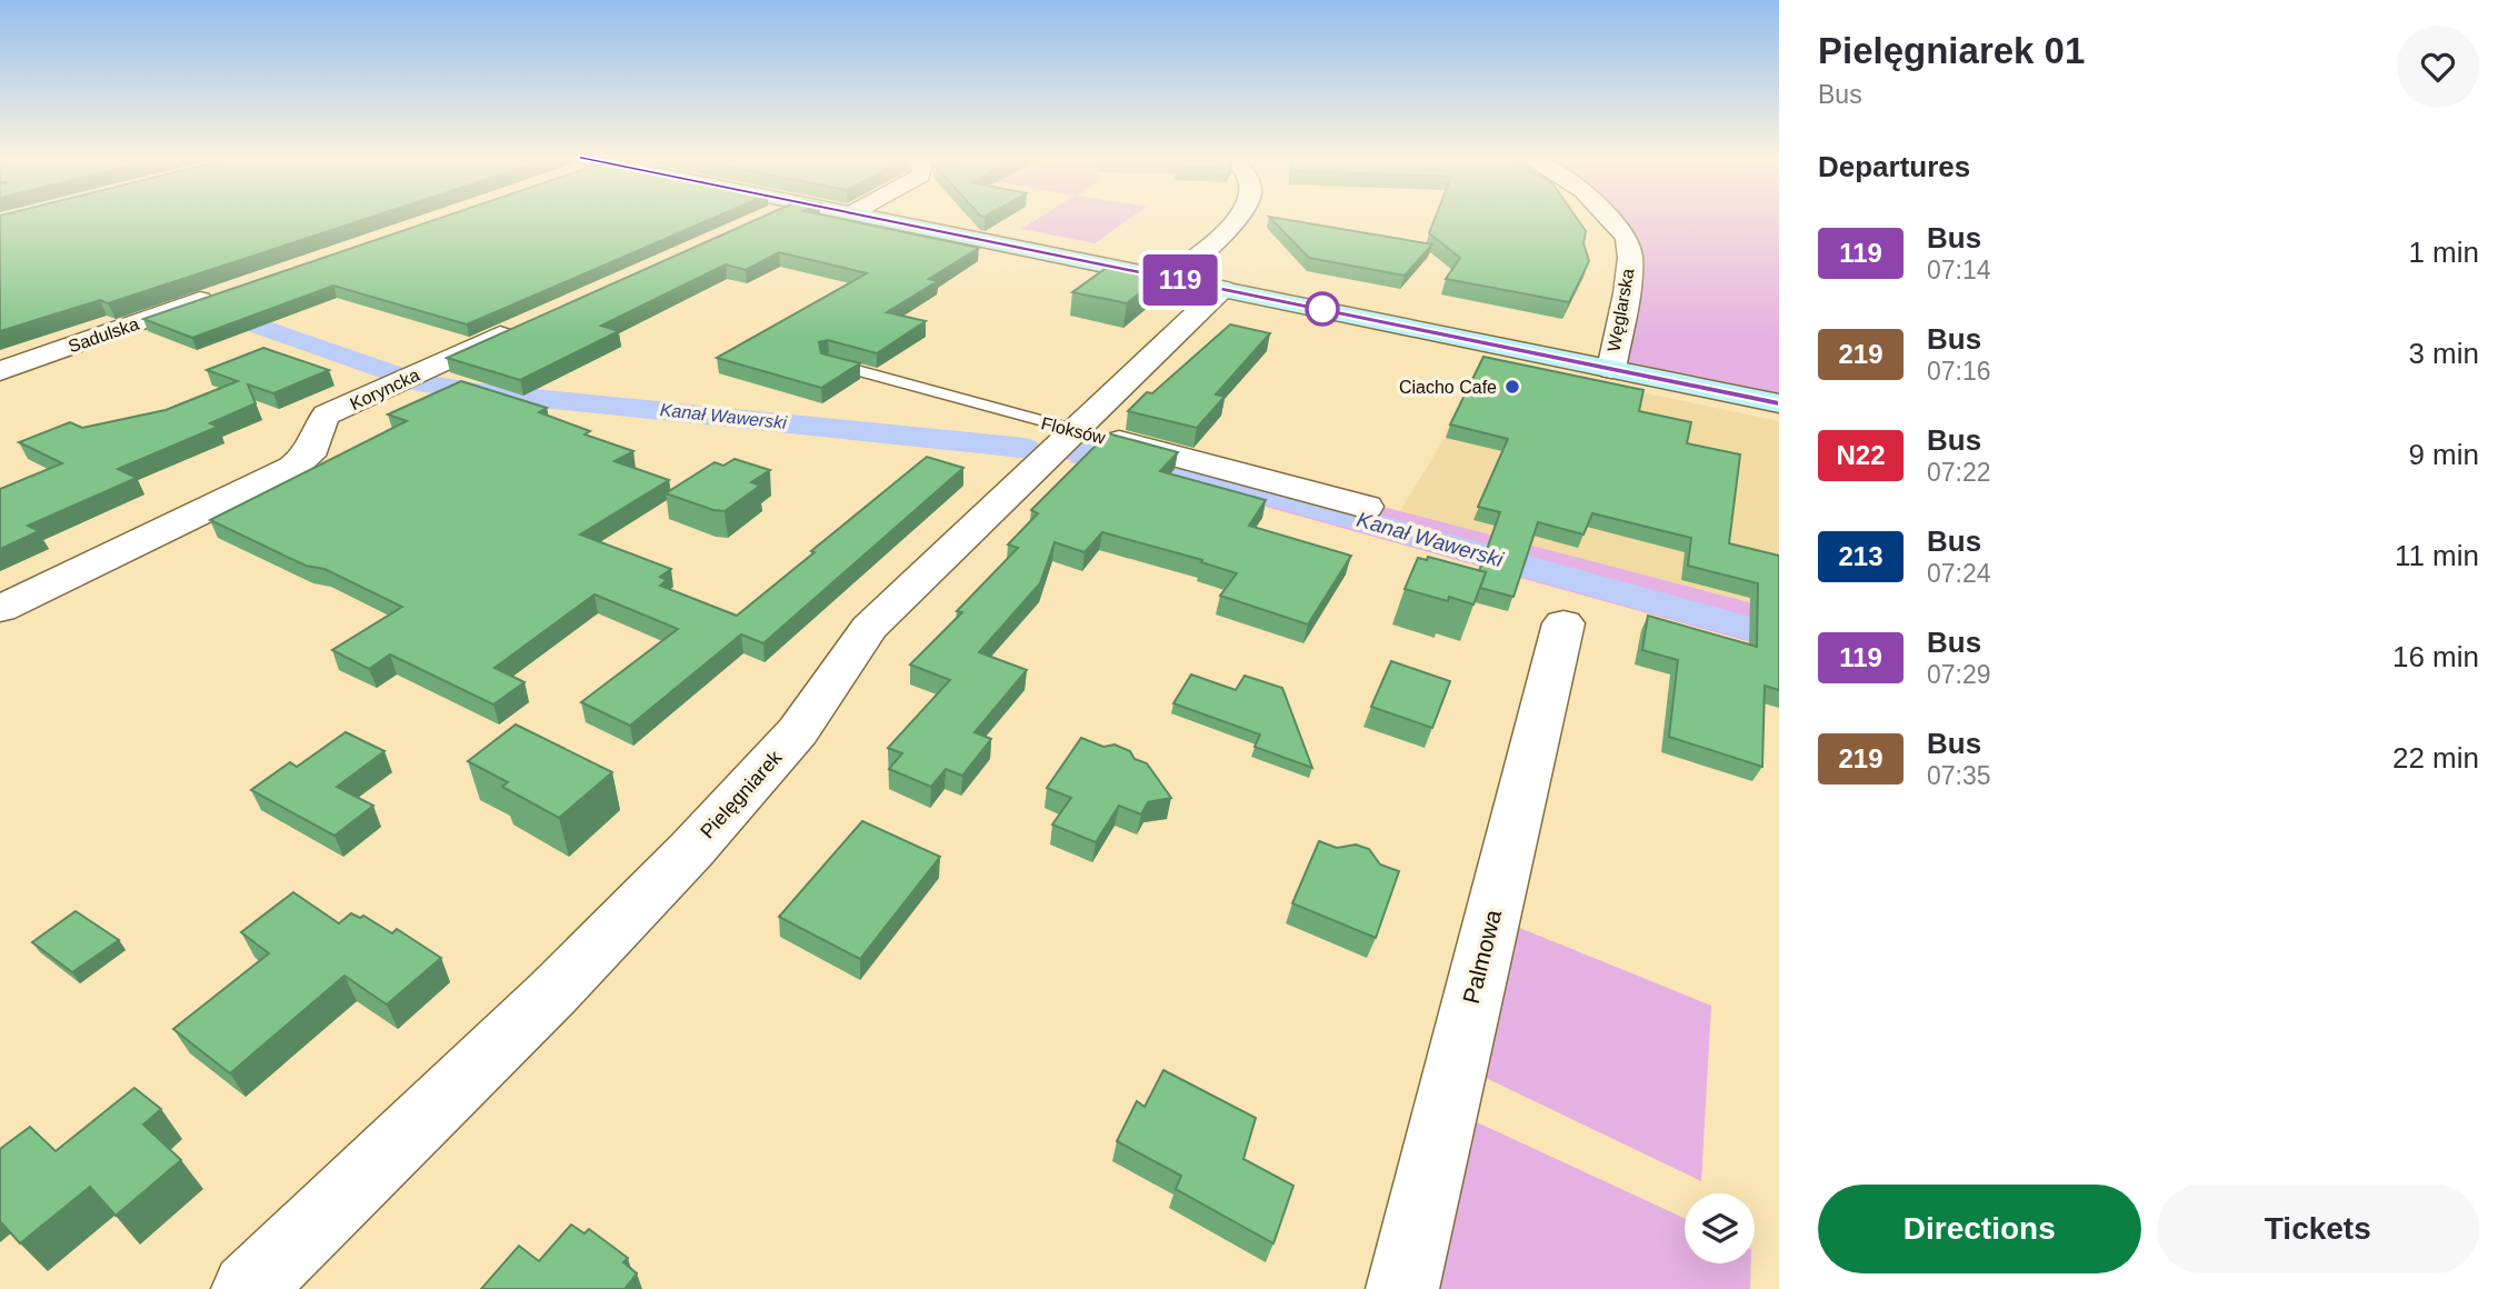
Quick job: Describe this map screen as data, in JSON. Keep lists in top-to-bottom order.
{
  "streets": {
    "street": [
      "Węglarska",
      "Sadulska",
      "Koryncka",
      "Floksów",
      "Pielęgniarek",
      "Palmowa"
    ]
  },
  "crossings": [
    ["Floksów", "Pielęgniarek"]
  ],
  "water": ["Kanał Wawerski"],
  "places": ["Ciacho Cafe"],
  "lines": ["bus line 119"],
  "page": {
    "on_map": "119",
    "heading": [
      ["Pielęgniarek 01", "Bus"],
      "Departures"
    ],
    "list": [
      {
        "mark": "119",
        "name": "Bus",
        "note": "07:14",
        "value": "1 min"
      },
      {
        "mark": "219",
        "name": "Bus",
        "note": "07:16",
        "value": "3 min"
      },
      {
        "mark": "N22",
        "name": "Bus",
        "note": "07:22",
        "value": "9 min"
      },
      {
        "mark": "213",
        "name": "Bus",
        "note": "07:24",
        "value": "11 min"
      },
      {
        "mark": "119",
        "name": "Bus",
        "note": "07:29",
        "value": "16 min"
      },
      {
        "mark": "219",
        "name": "Bus",
        "note": "07:35",
        "value": "22 min"
      }
    ],
    "buttons": ["Directions", "Tickets"]
  }
}
